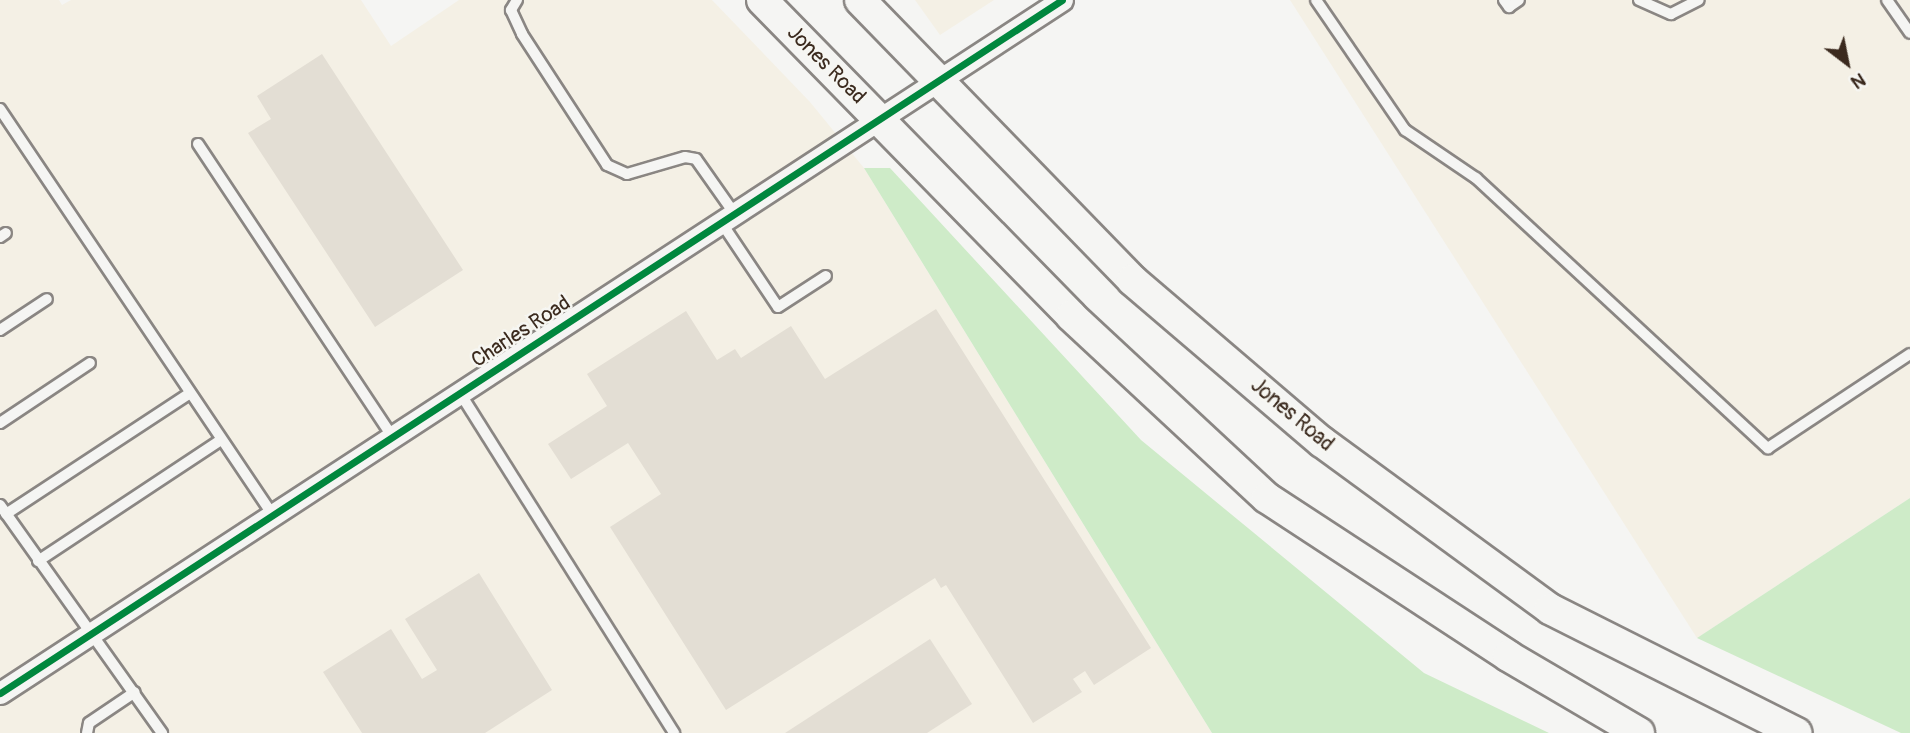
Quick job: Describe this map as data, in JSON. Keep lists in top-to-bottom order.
{
  "streets": {
    "main road": ["Jones Road"],
    "street": ["Charles Road"]
  },
  "crossings": [
    ["Jones Road", "Charles Road"]
  ],
  "north": "bottom right"
}
